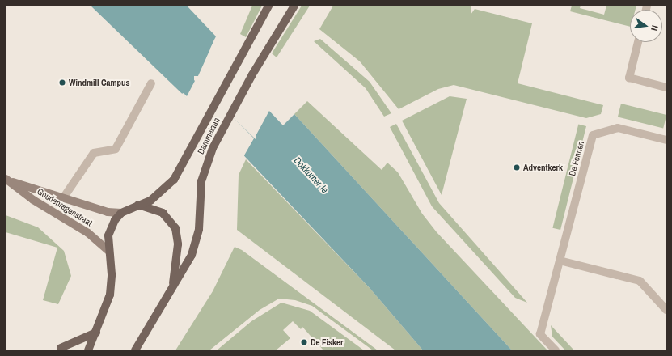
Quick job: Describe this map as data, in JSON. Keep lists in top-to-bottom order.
{
  "streets": {
    "main road": ["Dammelaan"],
    "street": ["De Fennen", "Goudenregenstraat"]
  },
  "crossings": [
    ["Dammelaan", "Goudenregenstraat"]
  ],
  "water": ["Dokkumer Ie"],
  "places": ["Windmill Campus", "Adventkerk", "De Fisker"],
  "north": "right"
}
